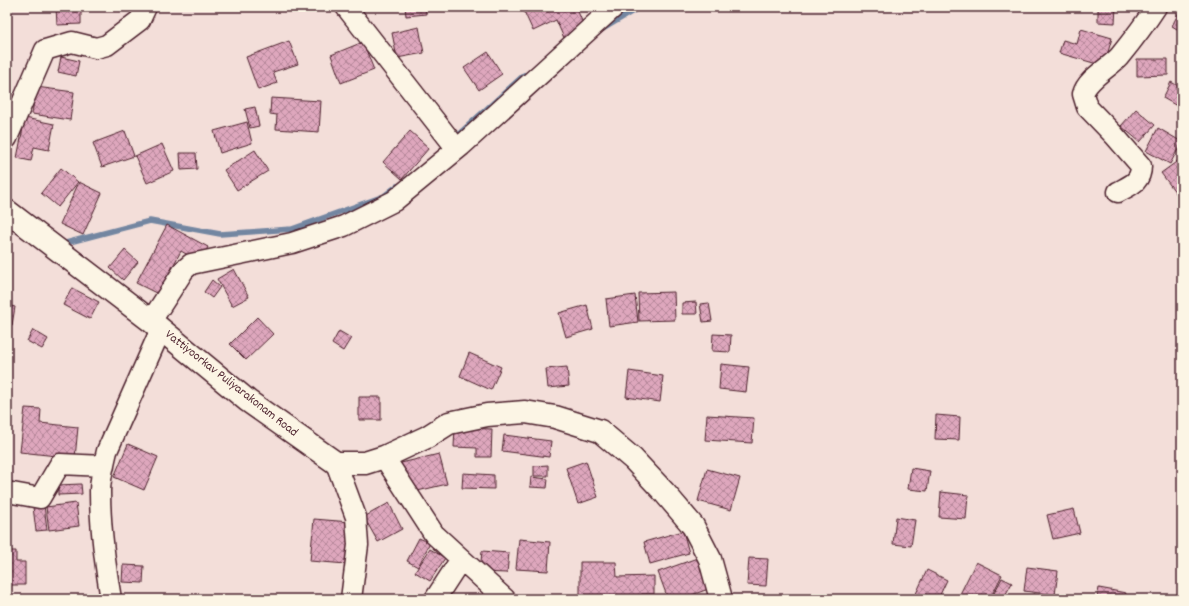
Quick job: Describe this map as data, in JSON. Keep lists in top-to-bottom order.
{
  "streets": {
    "main road": ["Vattiyoorkav Puliyarakonam Road"]
  }
}
